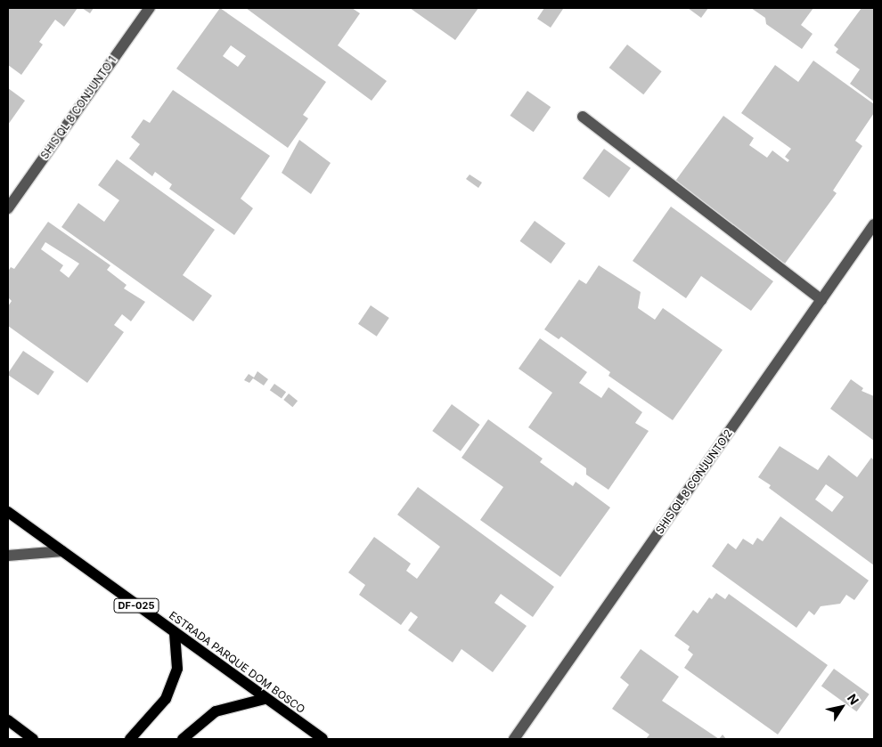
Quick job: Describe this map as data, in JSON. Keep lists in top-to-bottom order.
{
  "streets": {
    "main road": ["DF-025", "ESTRADA PARQUE DOM BOSCO"],
    "street": ["SHIS QL 8 CONJUNTO 1", "SHIS QL 8 CONJUNTO 2"]
  },
  "north": "top right"
}
